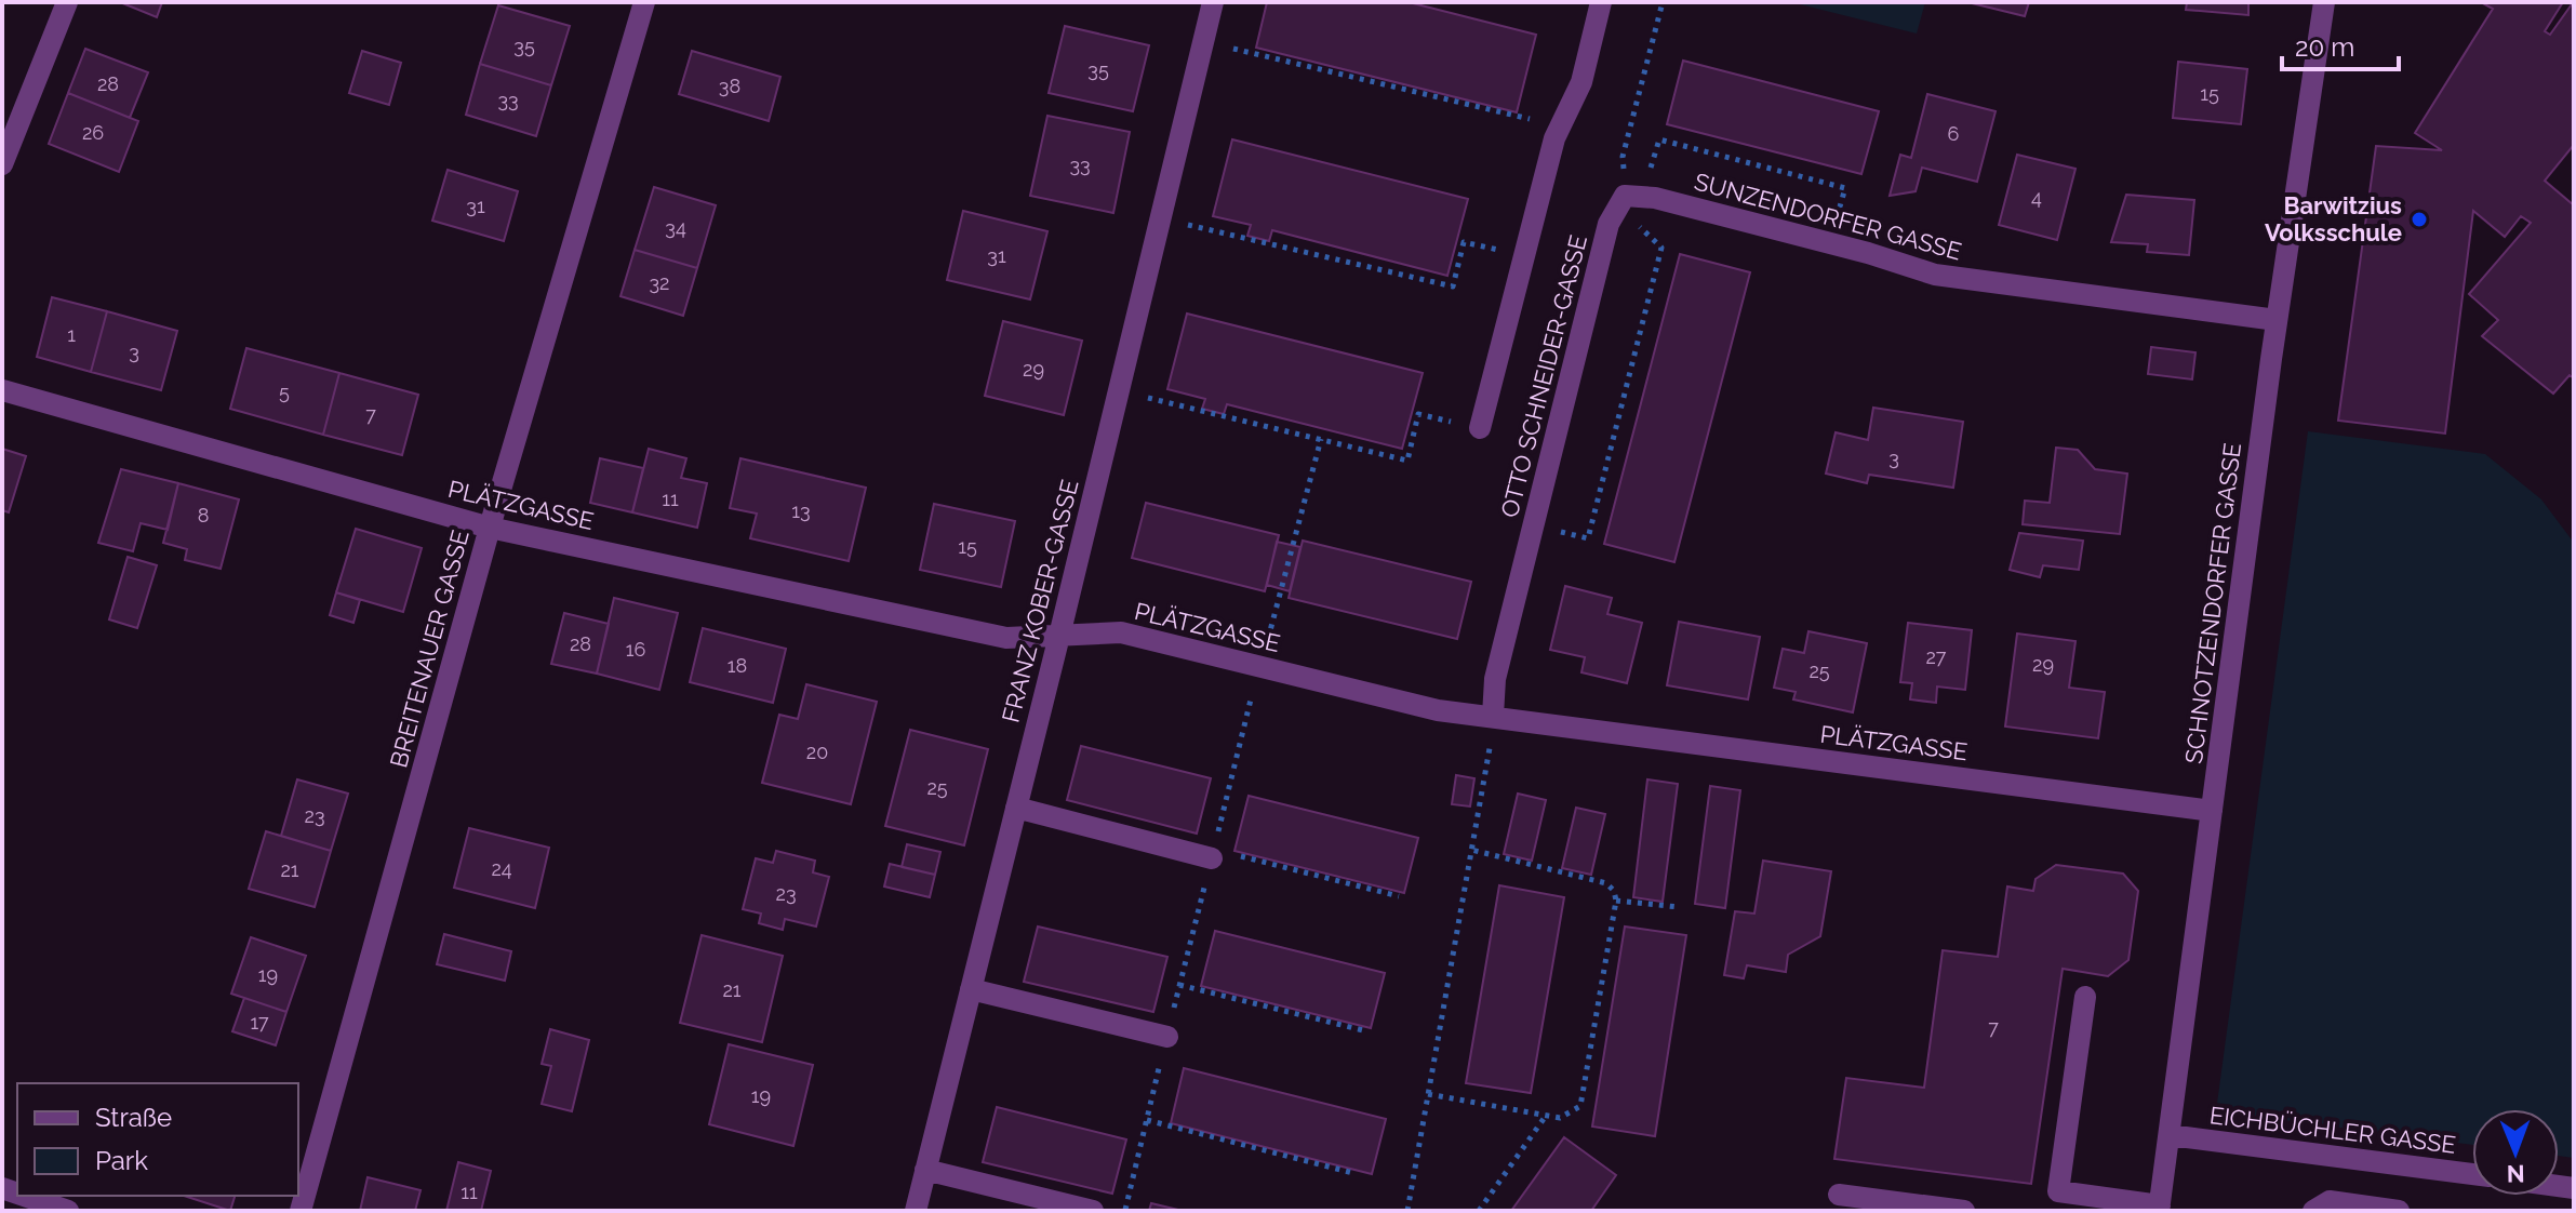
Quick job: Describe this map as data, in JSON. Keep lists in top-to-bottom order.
{
  "streets": {
    "street": [
      "SUNZENDORFER GASSE",
      "OTTO SCHNEIDER-GASSE",
      "PLÄTZGASSE",
      "FRANZ KOBER-GASSE",
      "SCHNOTZENDORFER GASSE",
      "BREITENAUER GASSE",
      "EICHBÜCHLER GASSE"
    ]
  },
  "crossings": [
    ["SUNZENDORFER GASSE", "OTTO SCHNEIDER-GASSE"],
    ["SUNZENDORFER GASSE", "SCHNOTZENDORFER GASSE"],
    ["OTTO SCHNEIDER-GASSE", "PLÄTZGASSE"],
    ["PLÄTZGASSE", "FRANZ KOBER-GASSE"],
    ["PLÄTZGASSE", "SCHNOTZENDORFER GASSE"],
    ["PLÄTZGASSE", "BREITENAUER GASSE"],
    ["SCHNOTZENDORFER GASSE", "EICHBÜCHLER GASSE"]
  ],
  "places": ["Barwitzius Volksschule"],
  "house_numbers": [
    "35",
    "35",
    "28",
    "38",
    "15",
    "33",
    "26",
    "6",
    "33",
    "4",
    "31",
    "34",
    "31",
    "32",
    "1",
    "3",
    "29",
    "5",
    "7",
    "3",
    "11",
    "13",
    "8",
    "15",
    "28",
    "16",
    "27",
    "29",
    "18",
    "25",
    "20",
    "25",
    "23",
    "24",
    "21",
    "23",
    "19",
    "21",
    "17",
    "7",
    "19",
    "11"
  ],
  "legend": ["Straße", "Park"],
  "scale_bar": "20 m",
  "north": "bottom"
}
